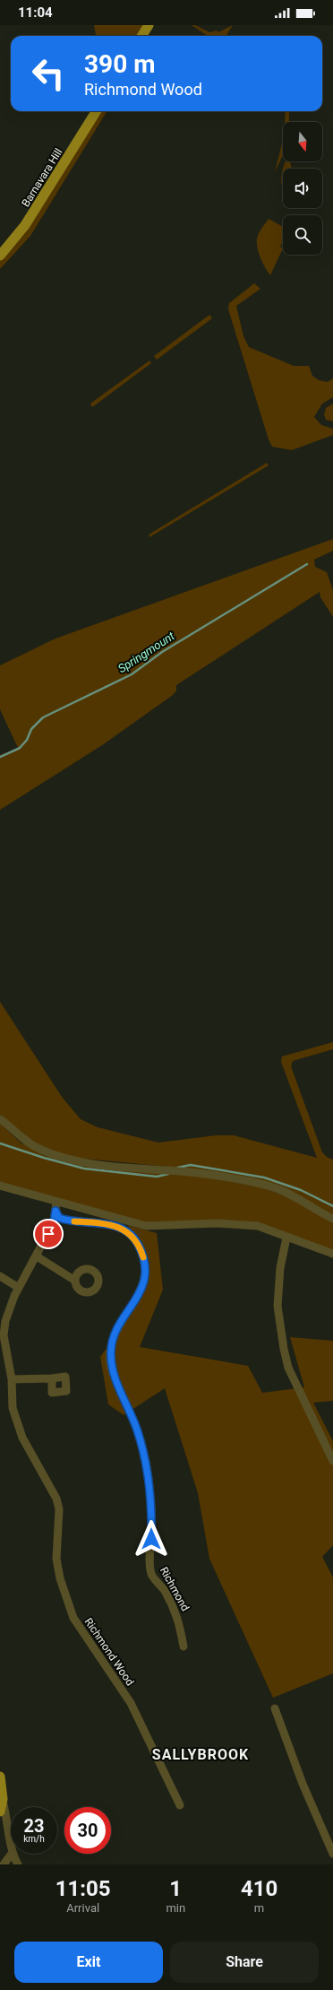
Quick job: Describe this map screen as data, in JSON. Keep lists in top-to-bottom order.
{
  "streets": {
    "main road": ["Barnavara Hill"],
    "street": ["Richmond", "Richmond Wood"]
  },
  "crossings": [
    ["Richmond", "Richmond Wood"]
  ],
  "districts": ["SALLYBROOK"],
  "water": ["Springmount"],
  "north": "bottom",
  "page": {
    "status": "11:04",
    "turn": ["390 m", "Richmond Wood"],
    "speed": "23 km/h",
    "limit": "30",
    "eta": [
      "11:05",
      "Arrival",
      "1",
      "min",
      "410",
      "m"
    ],
    "buttons": ["Exit", "Share"]
  }
}
